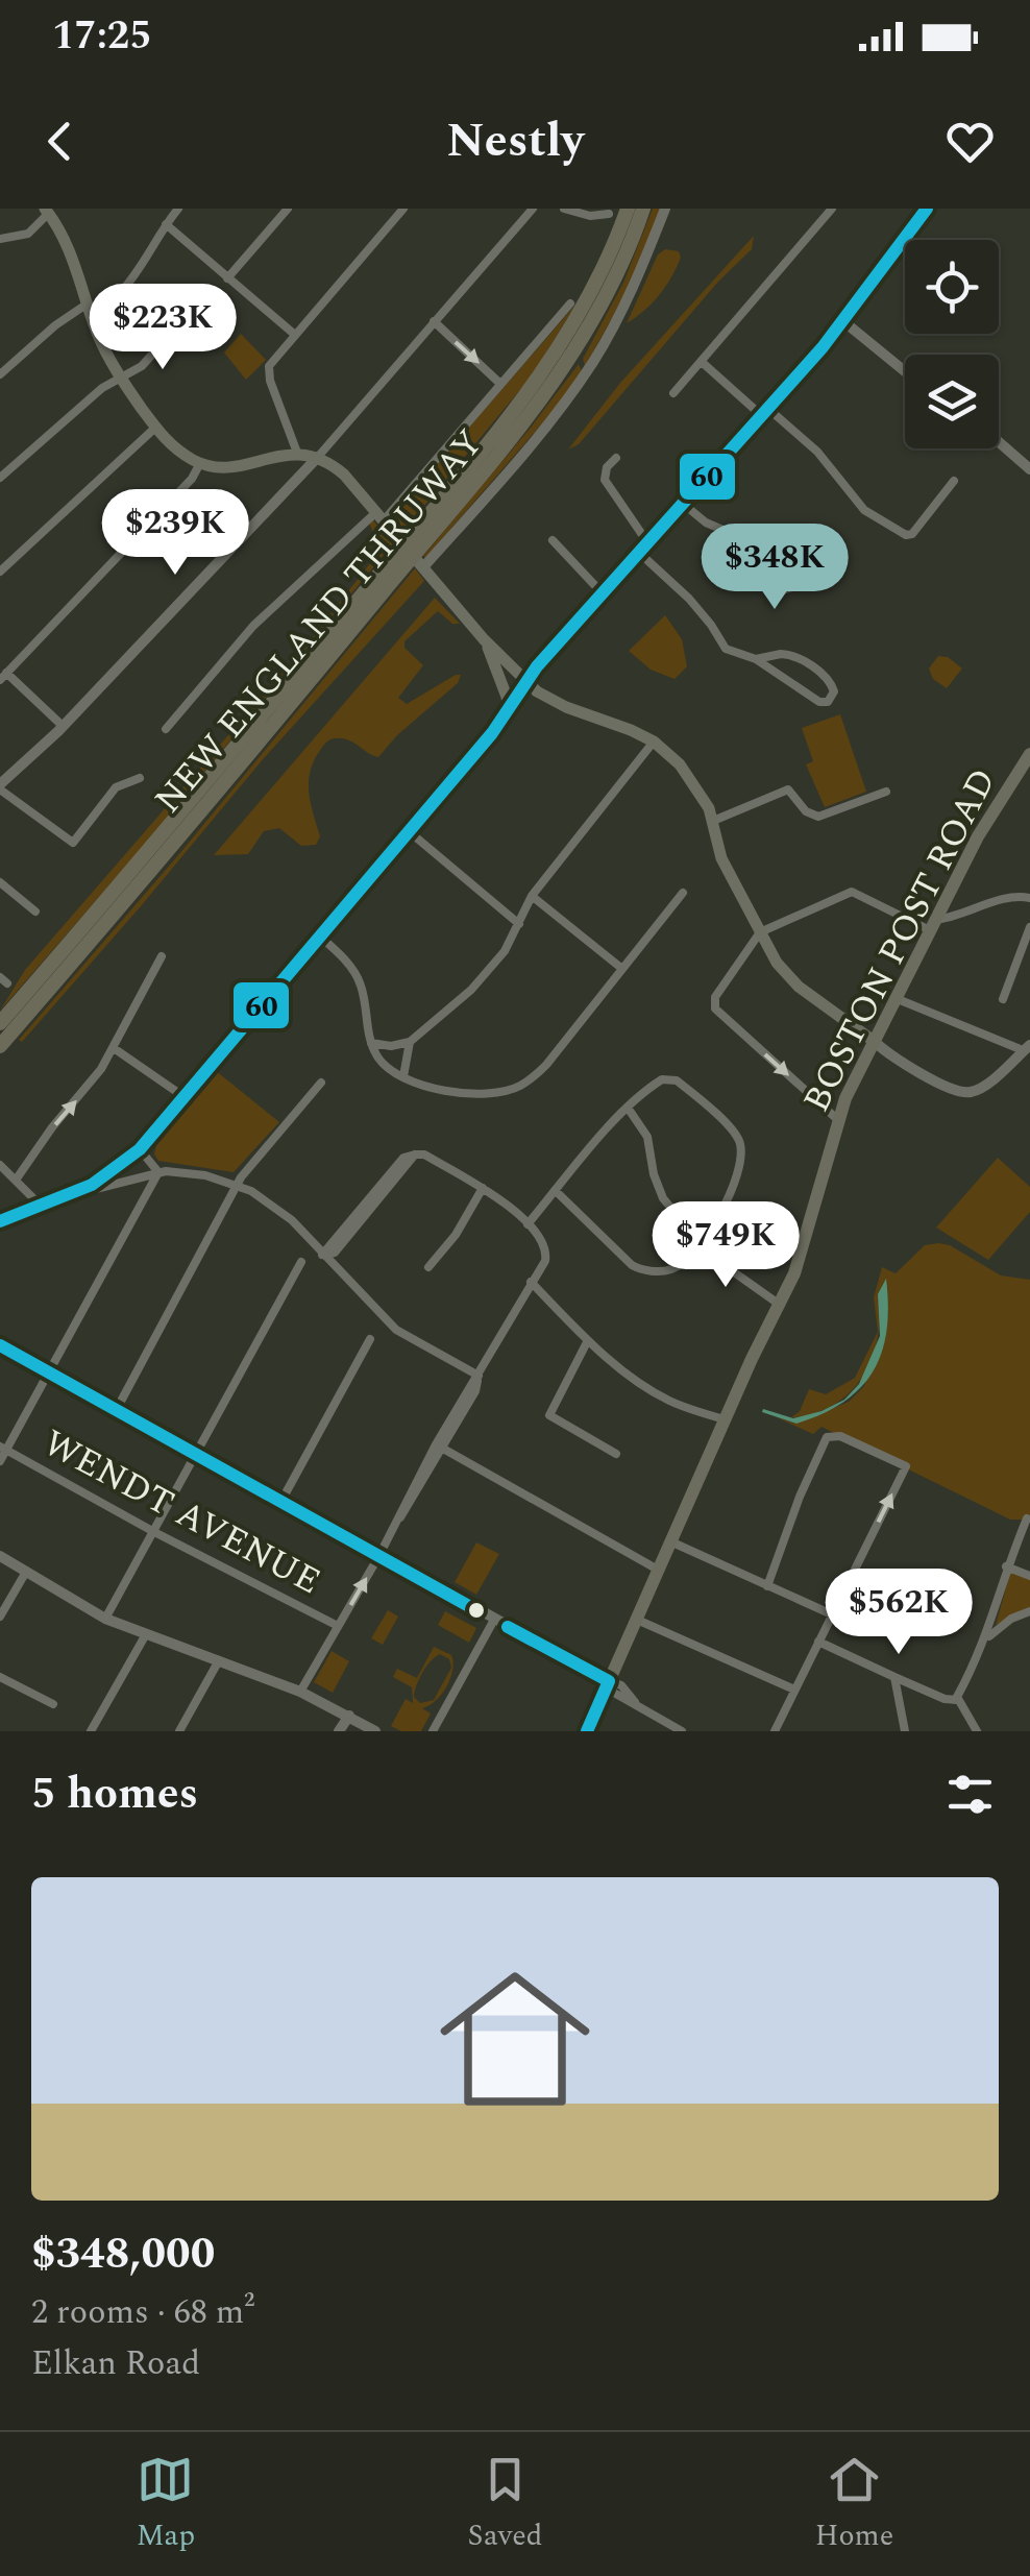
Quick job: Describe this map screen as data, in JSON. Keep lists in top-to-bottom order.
{
  "streets": {
    "highway": ["NEW ENGLAND THRUWAY"],
    "main road": ["BOSTON POST ROAD"],
    "street": ["WENDT AVENUE"]
  },
  "lines": ["transit line 60"],
  "page": {
    "status": "17:25",
    "header": "Nestly",
    "price": [
      "$223K",
      "$239K",
      "$348K",
      "$749K",
      "$562K"
    ],
    "heading": "5 homes",
    "list": [
      {
        "name": "$348,000",
        "note": "2 rooms · 68 m² · Elkan Road"
      }
    ],
    "tabs": ["Map", "Saved", "Home"]
  }
}
